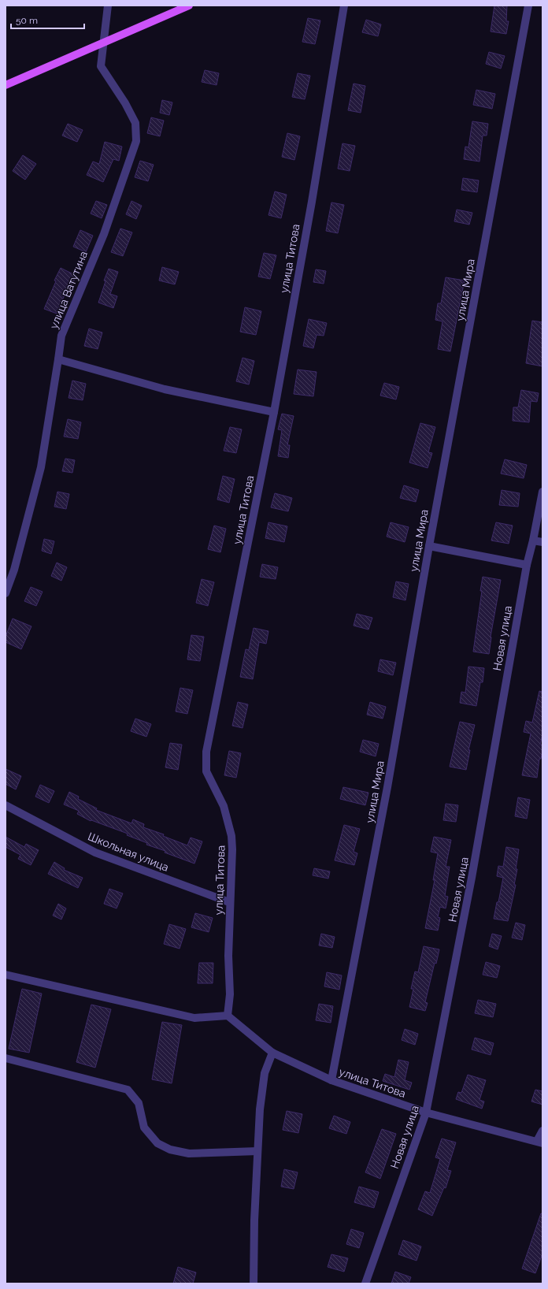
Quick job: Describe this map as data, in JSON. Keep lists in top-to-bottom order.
{
  "streets": {
    "street": [
      "улица Титова",
      "улица Ватутина",
      "улица Мира",
      "Новая улица",
      "Школьная улица"
    ]
  },
  "crossings": [
    ["улица Титова", "улица Мира"],
    ["улица Титова", "Новая улица"],
    ["улица Титова", "Школьная улица"]
  ],
  "scale_bar": "50 m"
}
